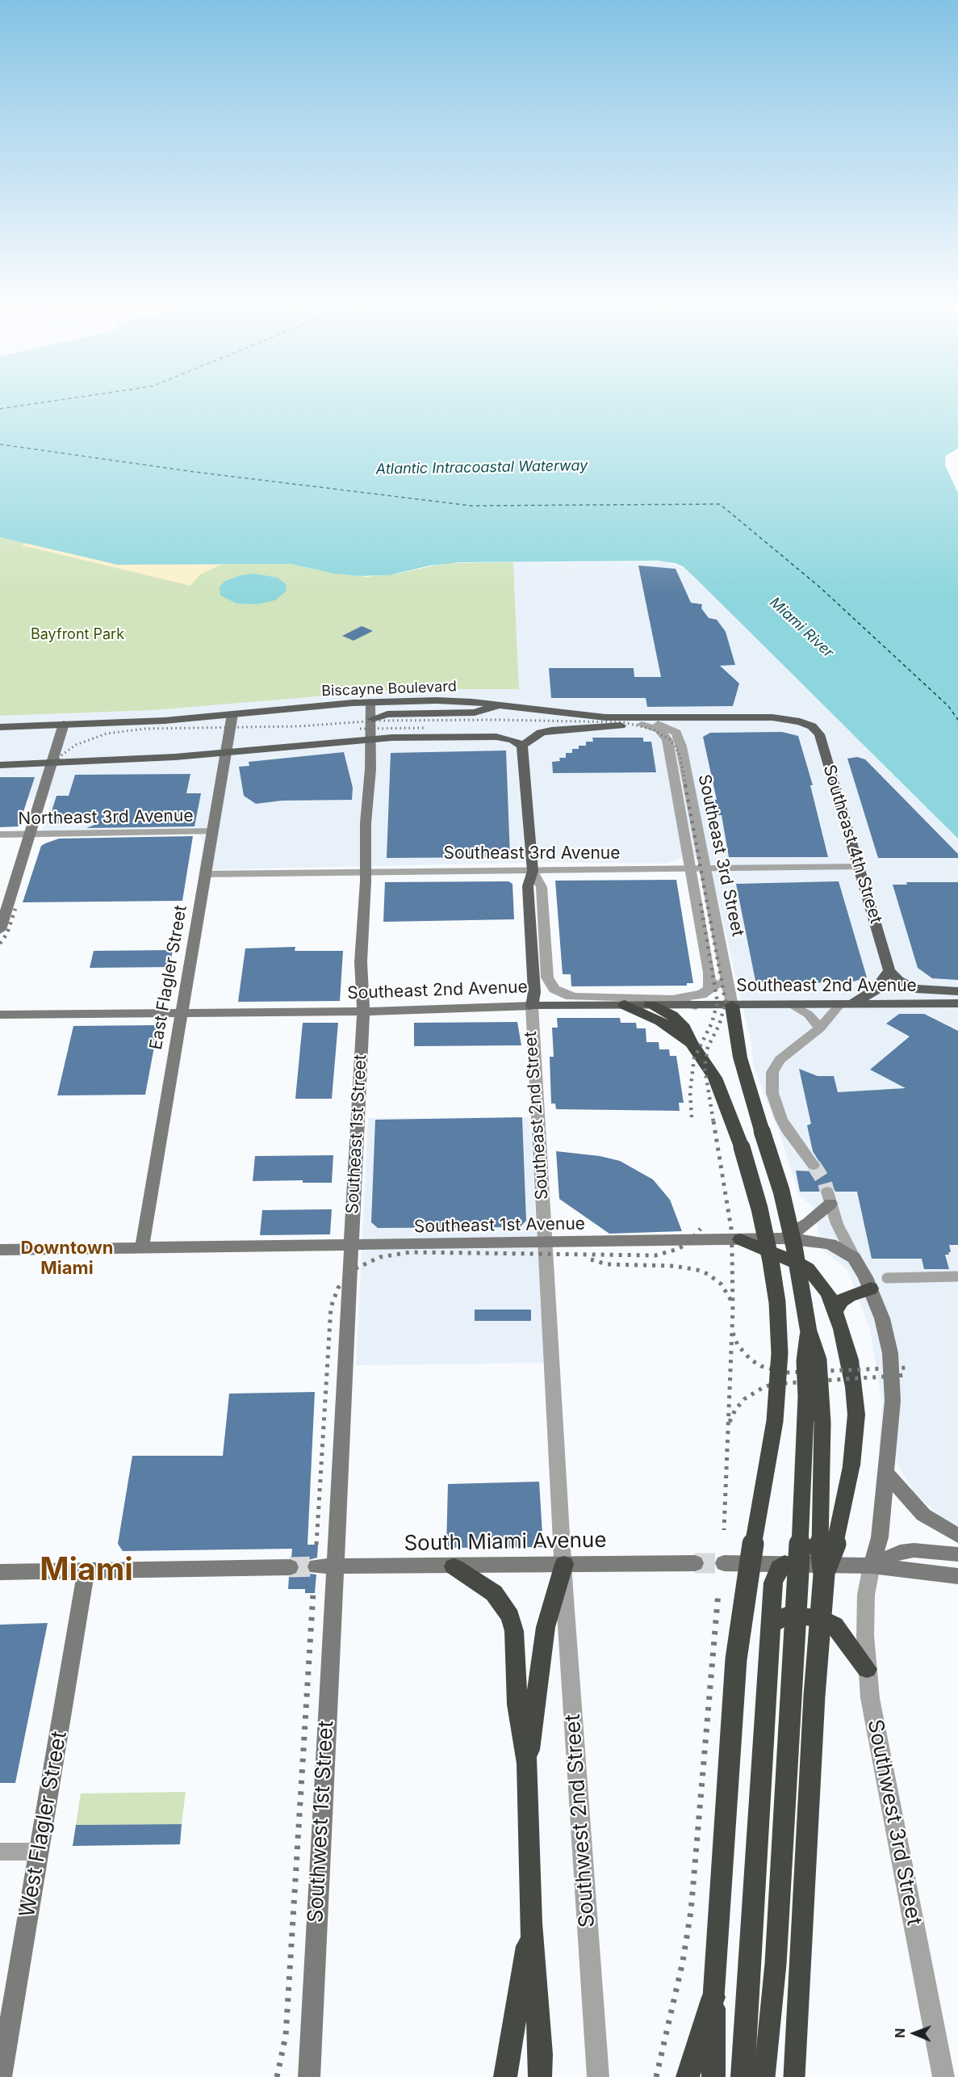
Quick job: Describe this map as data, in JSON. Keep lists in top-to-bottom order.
{
  "streets": {
    "main road": [
      "Biscayne Boulevard",
      "Southeast 4th Street",
      "East Flagler Street",
      "Southeast 2nd Avenue",
      "Southeast 2nd Street",
      "Southeast 1st Street",
      "Southeast 1st Avenue",
      "South Miami Avenue",
      "Southwest 1st Street",
      "West Flagler Street"
    ],
    "street": [
      "Northeast 3rd Avenue",
      "Southeast 3rd Avenue",
      "Southeast 3rd Street",
      "Southwest 2nd Street",
      "Southwest 3rd Street"
    ]
  },
  "crossings": [
    ["Biscayne Boulevard", "Southeast 4th Street"],
    ["Biscayne Boulevard", "East Flagler Street"],
    ["Biscayne Boulevard", "Southeast 1st Street"],
    ["Northeast 3rd Avenue", "East Flagler Street"],
    ["Southeast 4th Street", "Southeast 3rd Avenue"],
    ["Southeast 4th Street", "Southeast 2nd Avenue"],
    ["Southeast 3rd Avenue", "Southeast 3rd Street"],
    ["Southeast 3rd Avenue", "East Flagler Street"],
    ["Southeast 3rd Avenue", "Southeast 2nd Street"],
    ["Southeast 3rd Avenue", "Southeast 1st Street"],
    ["Southeast 3rd Street", "Southeast 2nd Avenue"],
    ["East Flagler Street", "Southeast 2nd Avenue"],
    ["East Flagler Street", "Southeast 1st Avenue"],
    ["Southeast 2nd Avenue", "Southeast 2nd Street"],
    ["Southeast 2nd Avenue", "Southeast 1st Street"],
    ["Southeast 2nd Street", "Southeast 1st Avenue"],
    ["Southeast 2nd Street", "South Miami Avenue"],
    ["Southeast 2nd Street", "Southwest 2nd Street"],
    ["Southeast 1st Street", "Southeast 1st Avenue"],
    ["Southeast 1st Street", "South Miami Avenue"],
    ["Southeast 1st Street", "Southwest 1st Street"],
    ["South Miami Avenue", "Southwest 2nd Street"],
    ["South Miami Avenue", "Southwest 1st Street"]
  ],
  "districts": ["Downtown Miami", "Miami"],
  "water": ["Atlantic Intracoastal Waterway", "Miami River"],
  "parks": ["Bayfront Park"],
  "north": "left"
}
